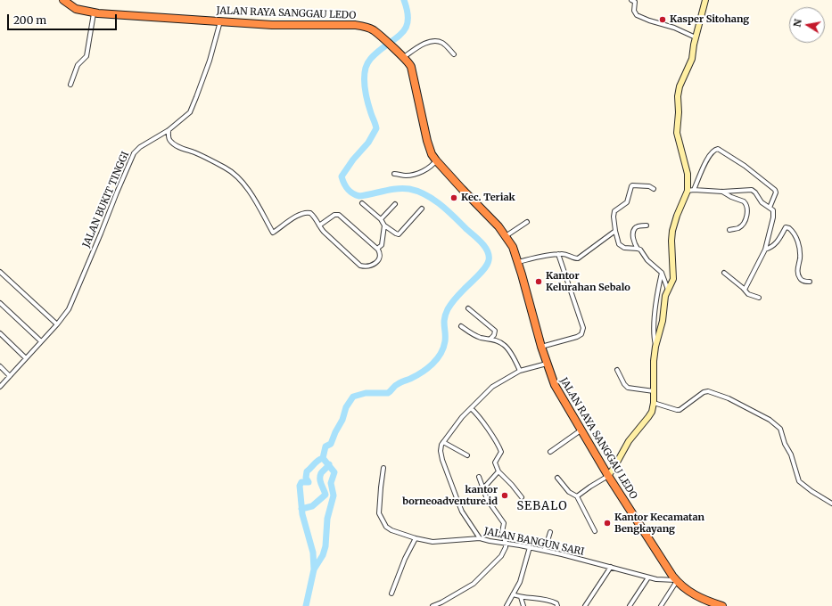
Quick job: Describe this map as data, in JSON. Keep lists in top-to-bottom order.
{
  "streets": {
    "highway": ["JALAN RAYA SANGGAU LEDO"],
    "street": ["JALAN BUKIT TINGGI", "JALAN BANGUN SARI"]
  },
  "crossings": [
    ["JALAN RAYA SANGGAU LEDO", "JALAN BUKIT TINGGI"],
    ["JALAN RAYA SANGGAU LEDO", "JALAN BANGUN SARI"]
  ],
  "districts": ["SEBALO"],
  "places": [
    "Kasper Sitohang",
    "Kec. Teriak",
    "Kantor Kelurahan Sebalo",
    "kantor borneoadventure.id",
    "Kantor Kecamatan Bengkayang"
  ],
  "scale_bar": "200 m",
  "north": "left"
}
